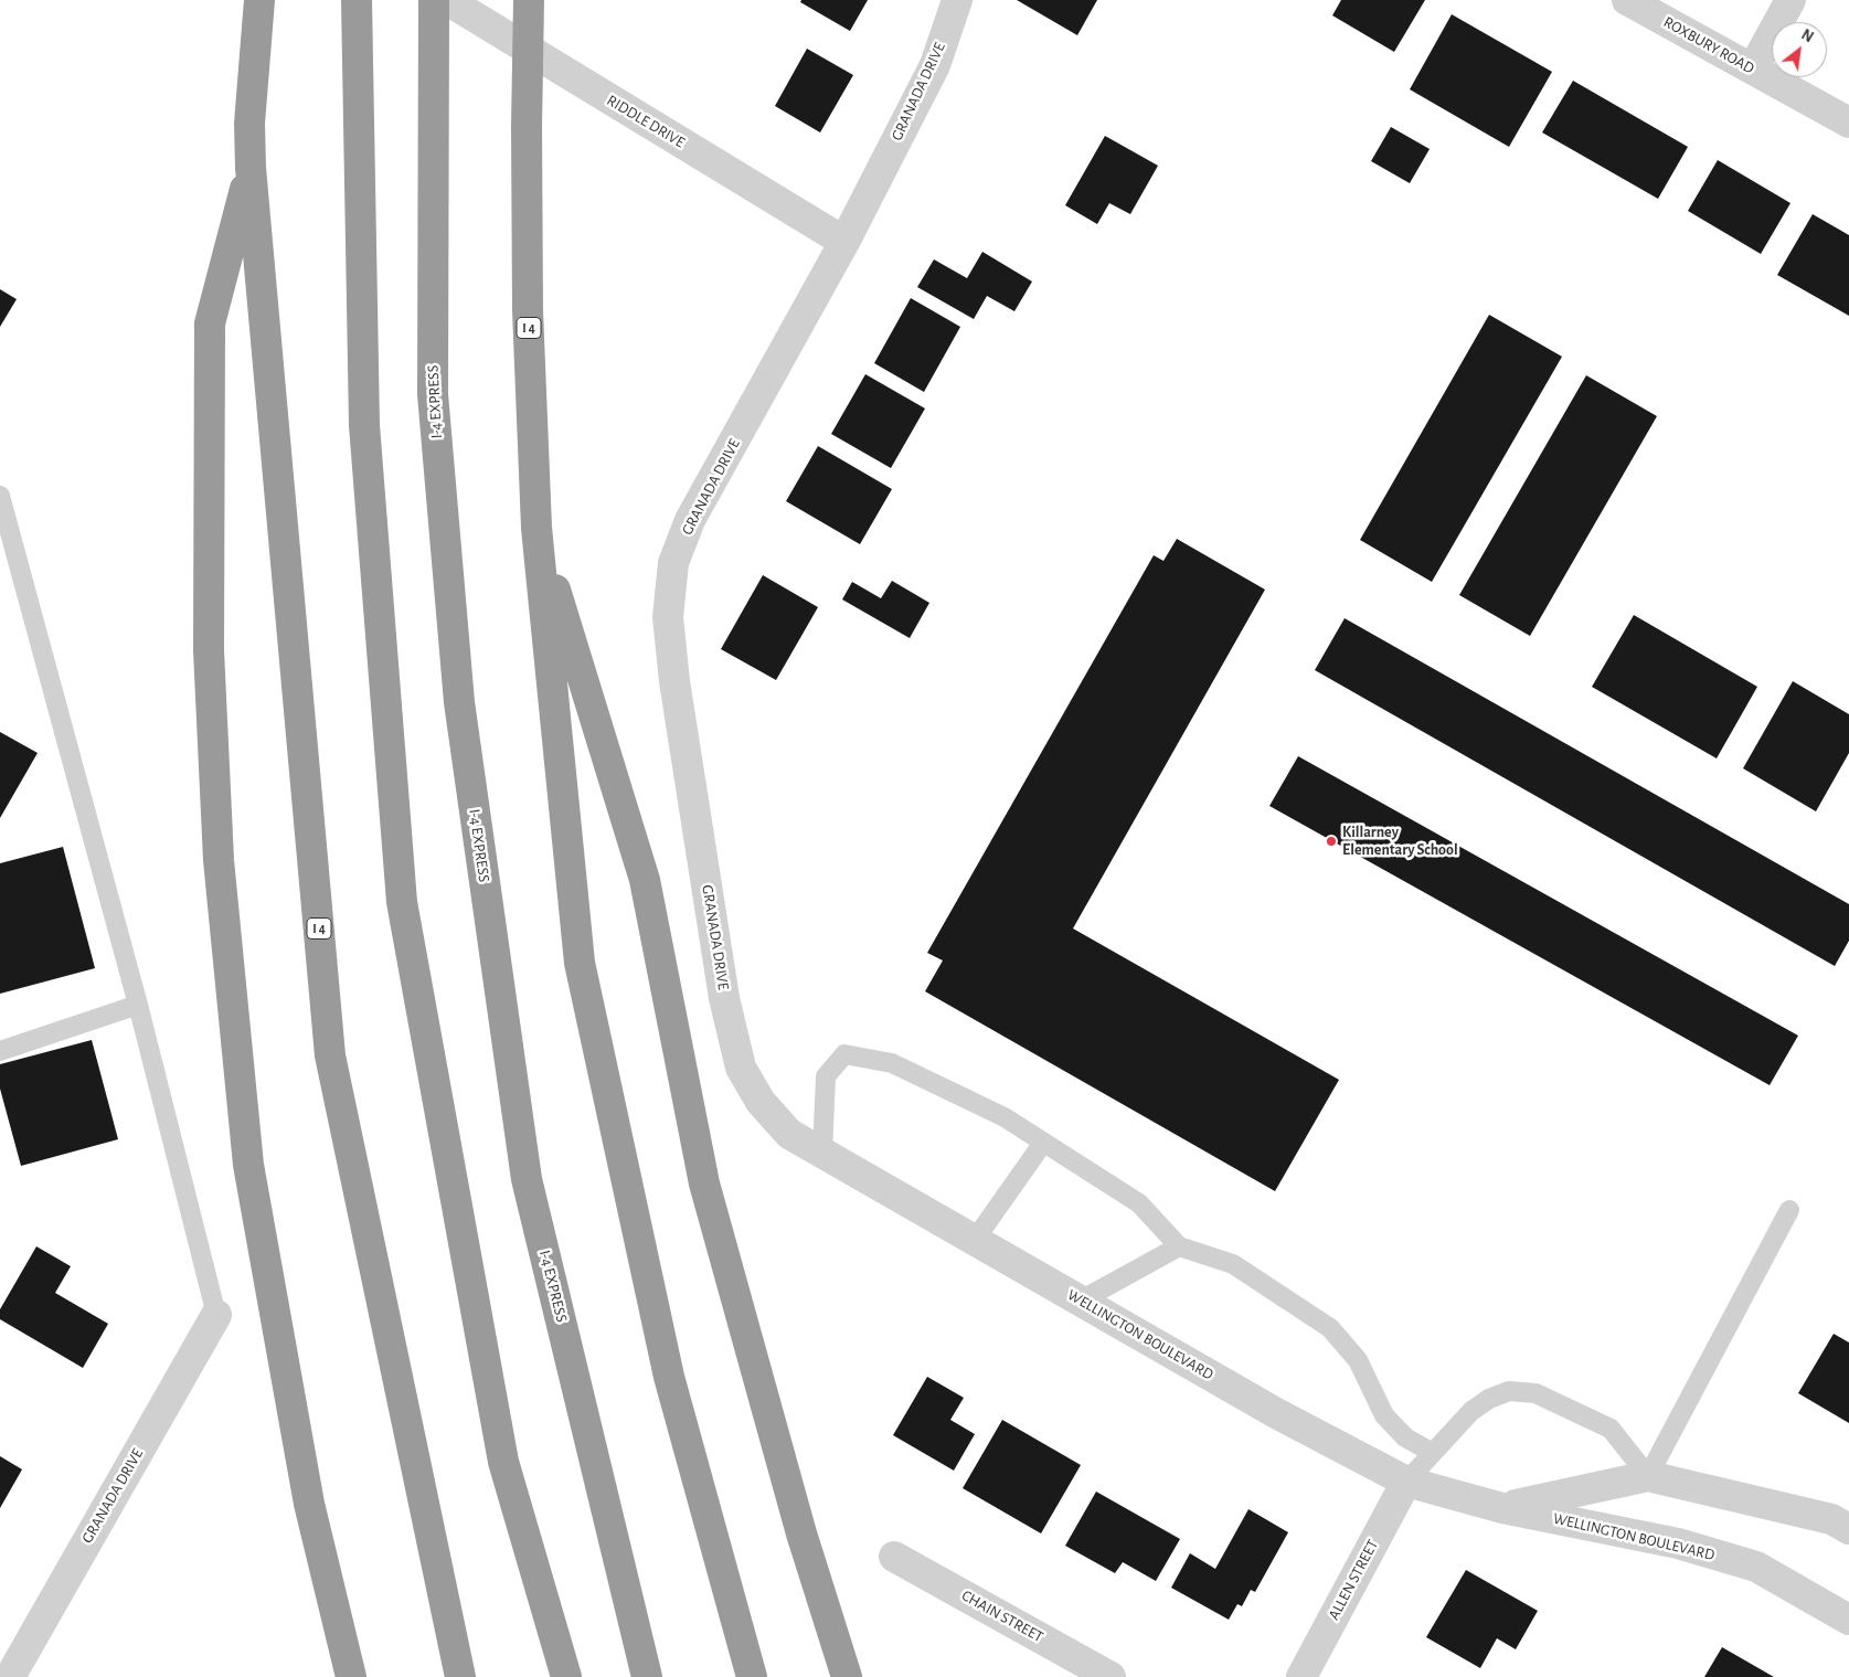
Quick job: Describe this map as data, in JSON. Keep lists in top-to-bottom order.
{
  "streets": {
    "highway": ["I 4", "I-4 EXPRESS"],
    "street": [
      "ROXBURY ROAD",
      "GRANADA DRIVE",
      "RIDDLE DRIVE",
      "WELLINGTON BOULEVARD",
      "ALLEN STREET",
      "CHAIN STREET"
    ]
  },
  "crossings": [
    ["GRANADA DRIVE", "RIDDLE DRIVE"],
    ["GRANADA DRIVE", "WELLINGTON BOULEVARD"],
    ["WELLINGTON BOULEVARD", "ALLEN STREET"]
  ],
  "places": ["Killarney Elementary School"],
  "north": "top right"
}
